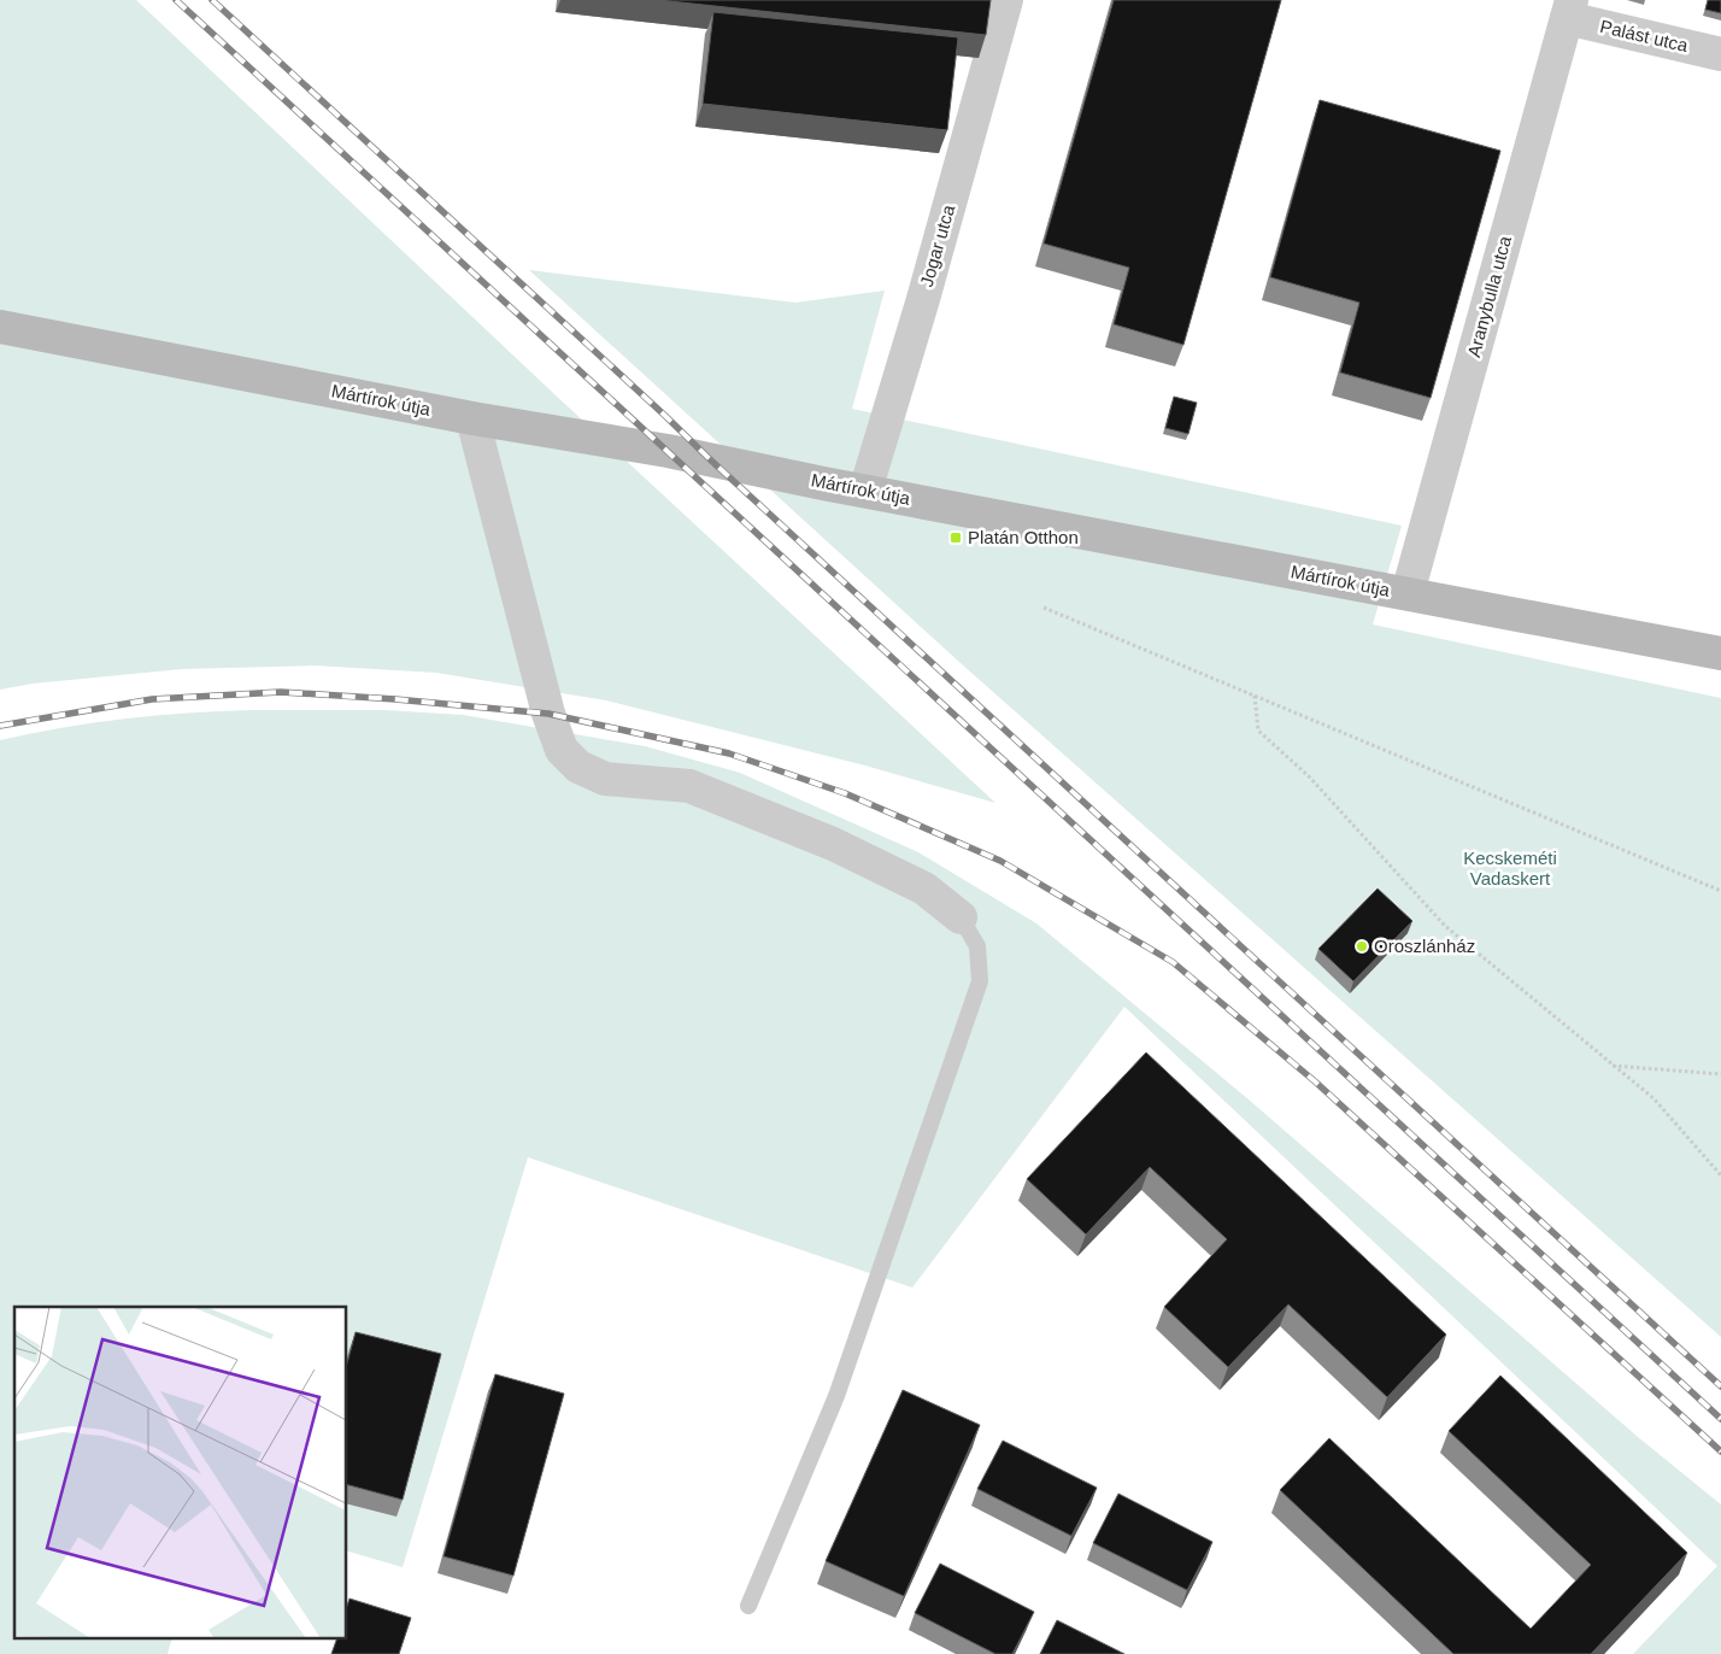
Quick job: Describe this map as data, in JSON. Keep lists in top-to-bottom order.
{
  "streets": {
    "street": [
      "Palást utca",
      "Jogar utca",
      "Aranybulla utca",
      "Mártírok útja"
    ]
  },
  "crossings": [
    ["Palást utca", "Aranybulla utca"],
    ["Jogar utca", "Mártírok útja"],
    ["Aranybulla utca", "Mártírok útja"]
  ],
  "parks": ["Kecskeméti Vadaskert"],
  "places": {
    "transit": ["Platán Otthon"],
    "other": ["Oroszlánház"]
  }
}
